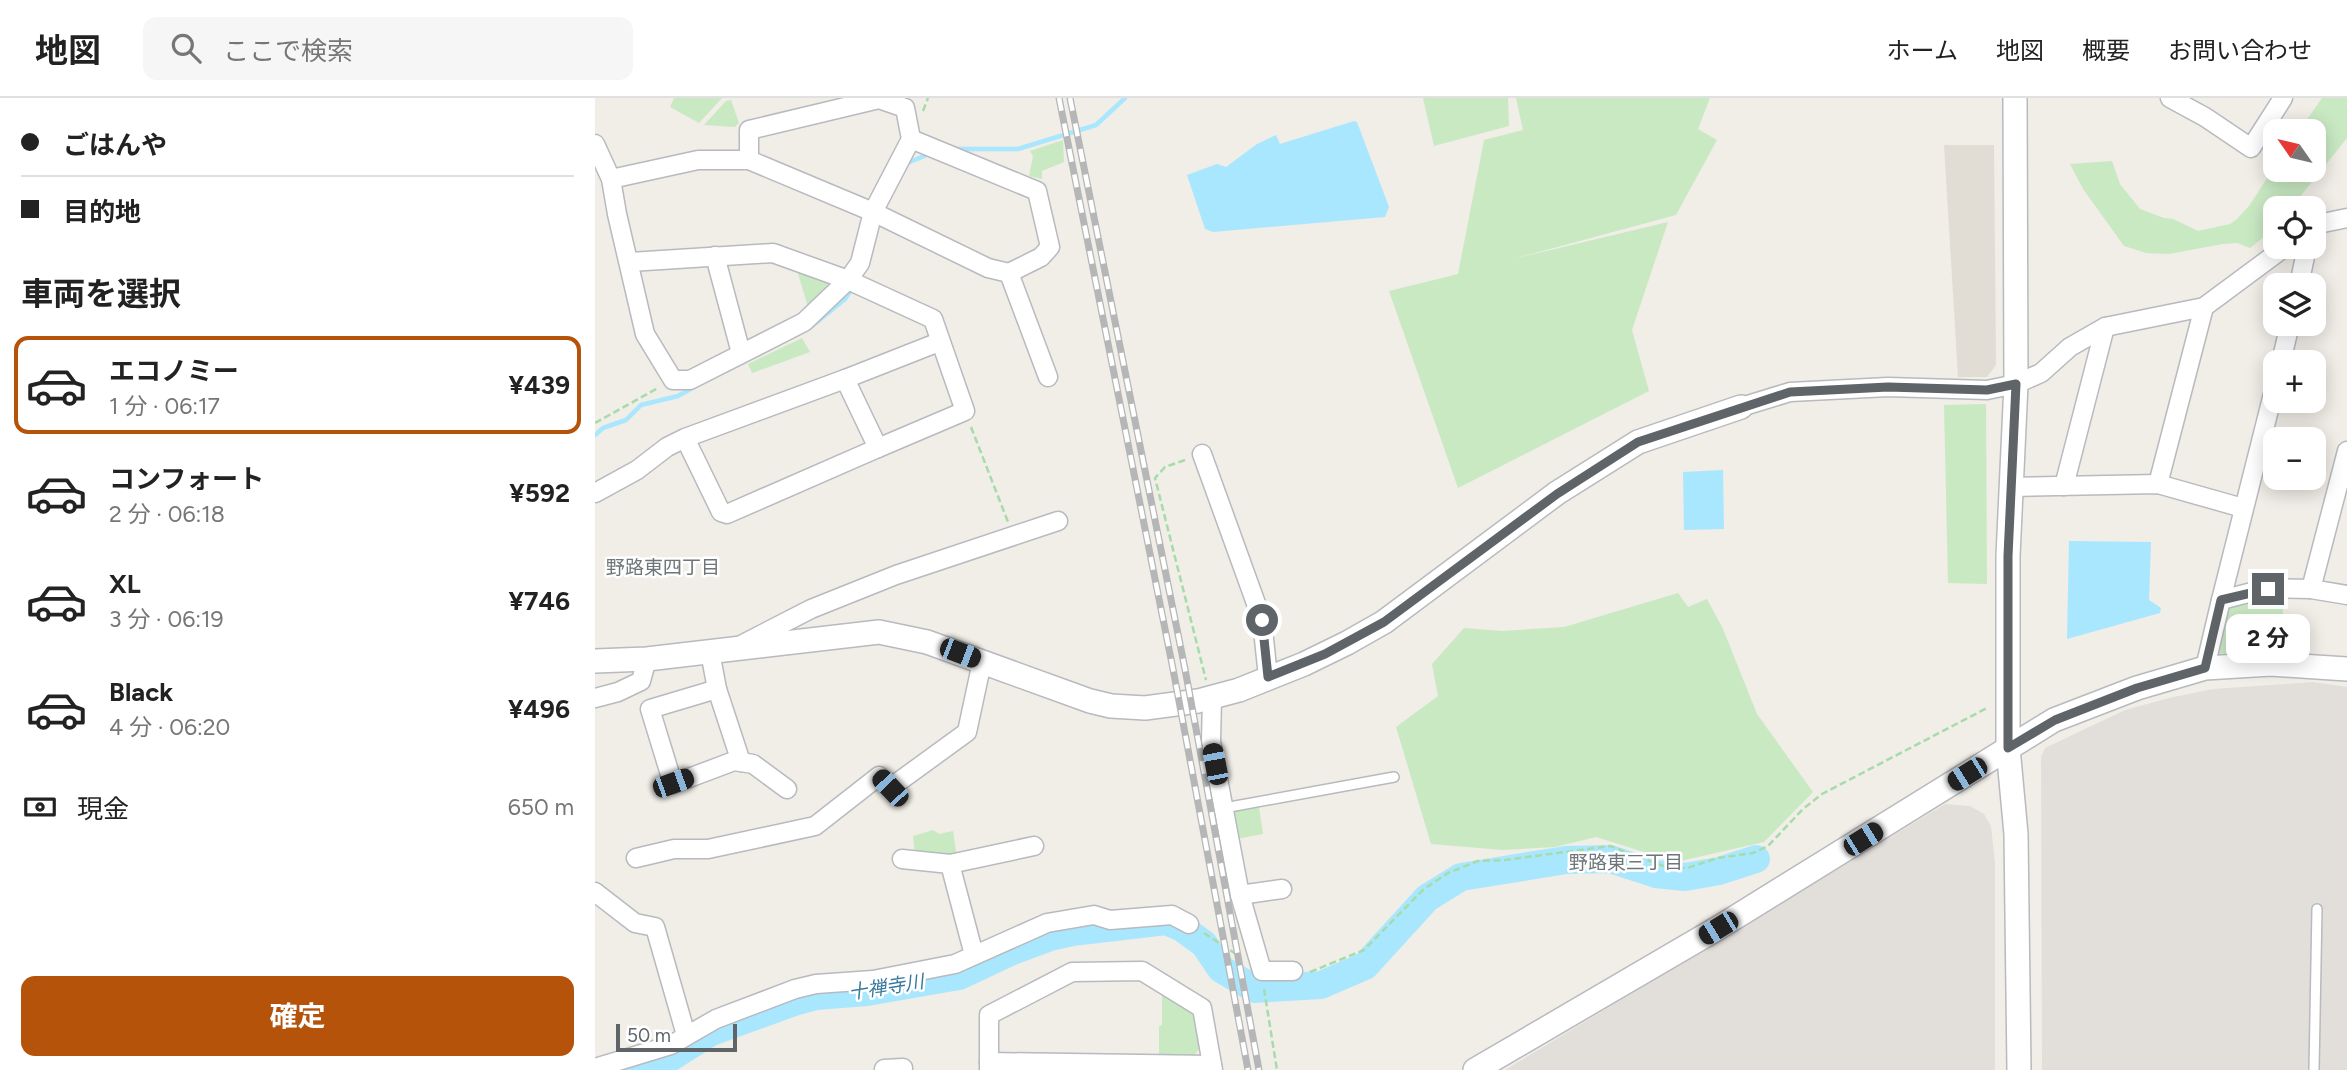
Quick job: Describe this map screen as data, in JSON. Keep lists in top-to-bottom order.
{
  "districts": ["野路東四丁目", "野路東三丁目"],
  "water": ["十禅寺川"],
  "scale_bar": "50 m",
  "north": "top left",
  "page": {
    "header": "地図",
    "search": "ここで検索",
    "nav": [
      "ホーム",
      "地図",
      "概要",
      "お問い合わせ"
    ],
    "banner": ["ごはんや", "目的地"],
    "map_buttons": ["+", "−"],
    "heading": "車両を選択",
    "list": [
      {
        "name": "エコノミー",
        "note": "1 分 · 06:17",
        "value": "¥439"
      },
      {
        "name": "コンフォート",
        "note": "2 分 · 06:18",
        "value": "¥592"
      },
      {
        "name": "XL",
        "note": "3 分 · 06:19",
        "value": "¥746"
      },
      {
        "name": "Black",
        "note": "4 分 · 06:20",
        "value": "¥496"
      }
    ],
    "bubble": "2 分",
    "pay": ["現金", "650 m"],
    "buttons": "確定",
    "scale": "50 m"
  }
}
